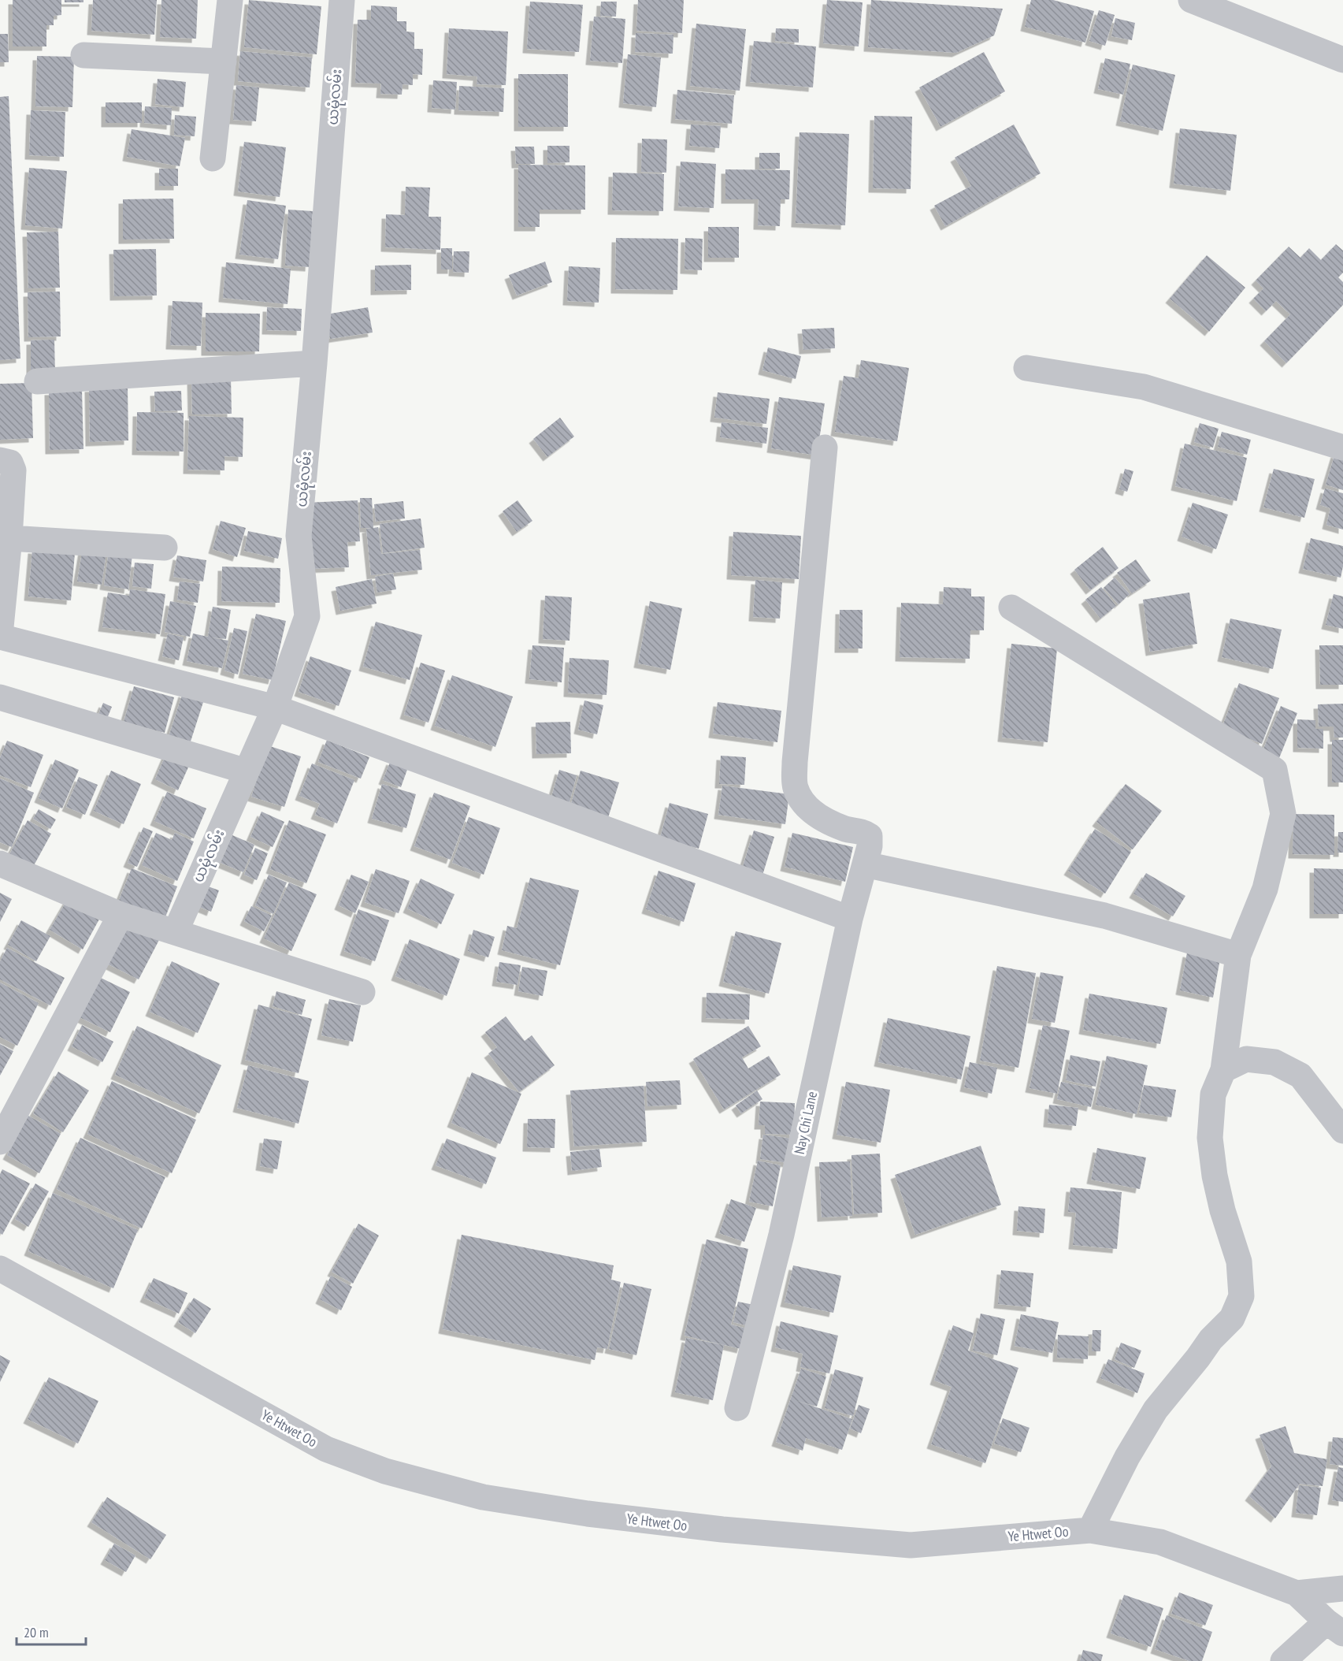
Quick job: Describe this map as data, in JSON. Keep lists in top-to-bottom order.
{
  "streets": {
    "street": ["ယမုံလမ်း", "Nay Chi Lane", "Ye Htwet Oo"]
  },
  "scale_bar": "20 m"
}
